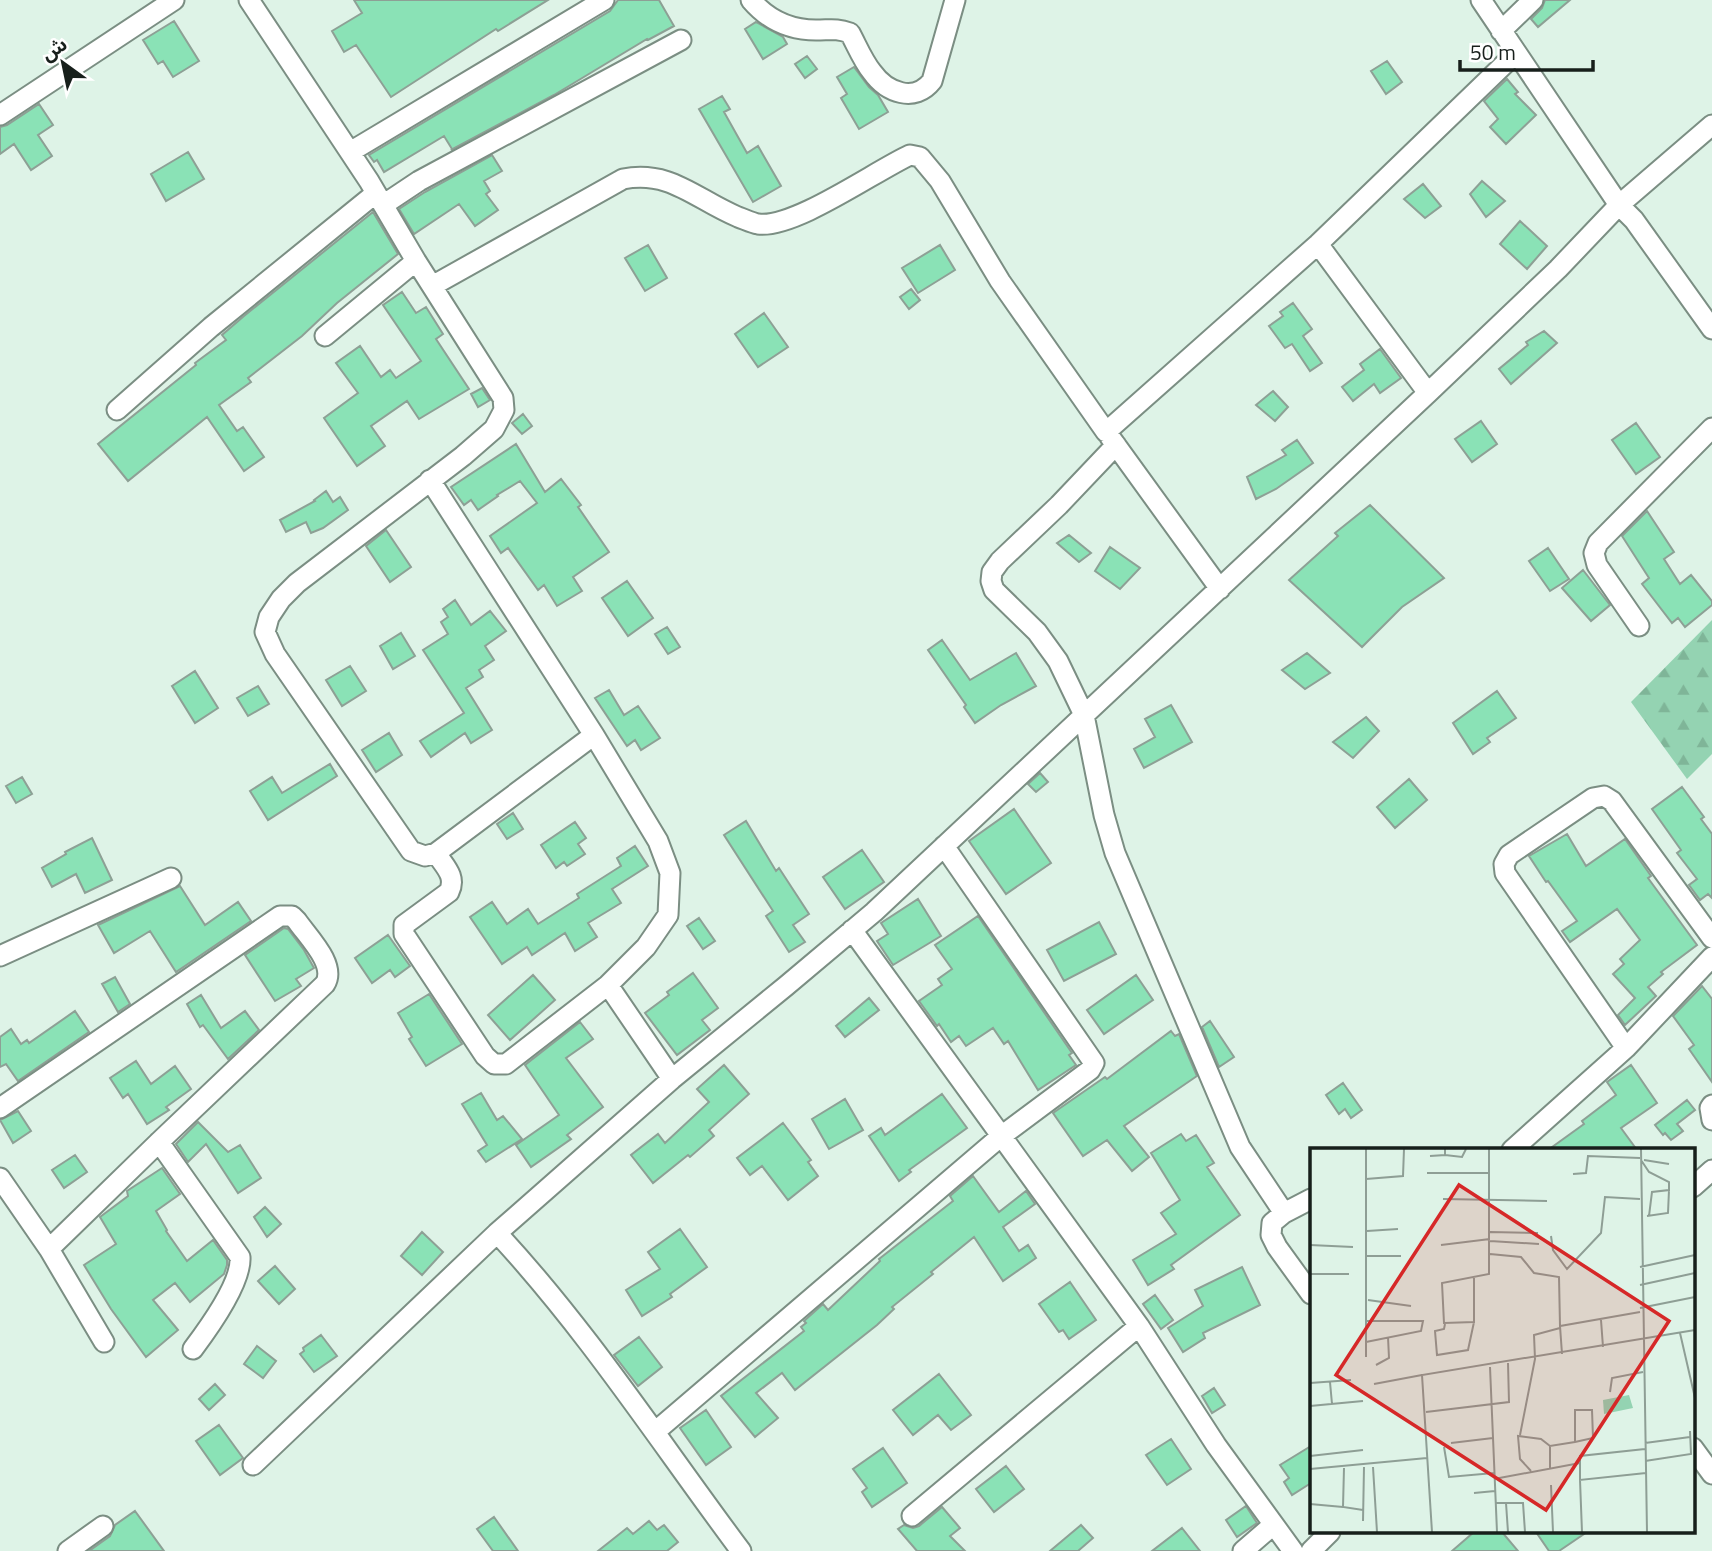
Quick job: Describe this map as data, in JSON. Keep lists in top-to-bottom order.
{
  "scale_bar": "50 m",
  "north": "top left"
}
